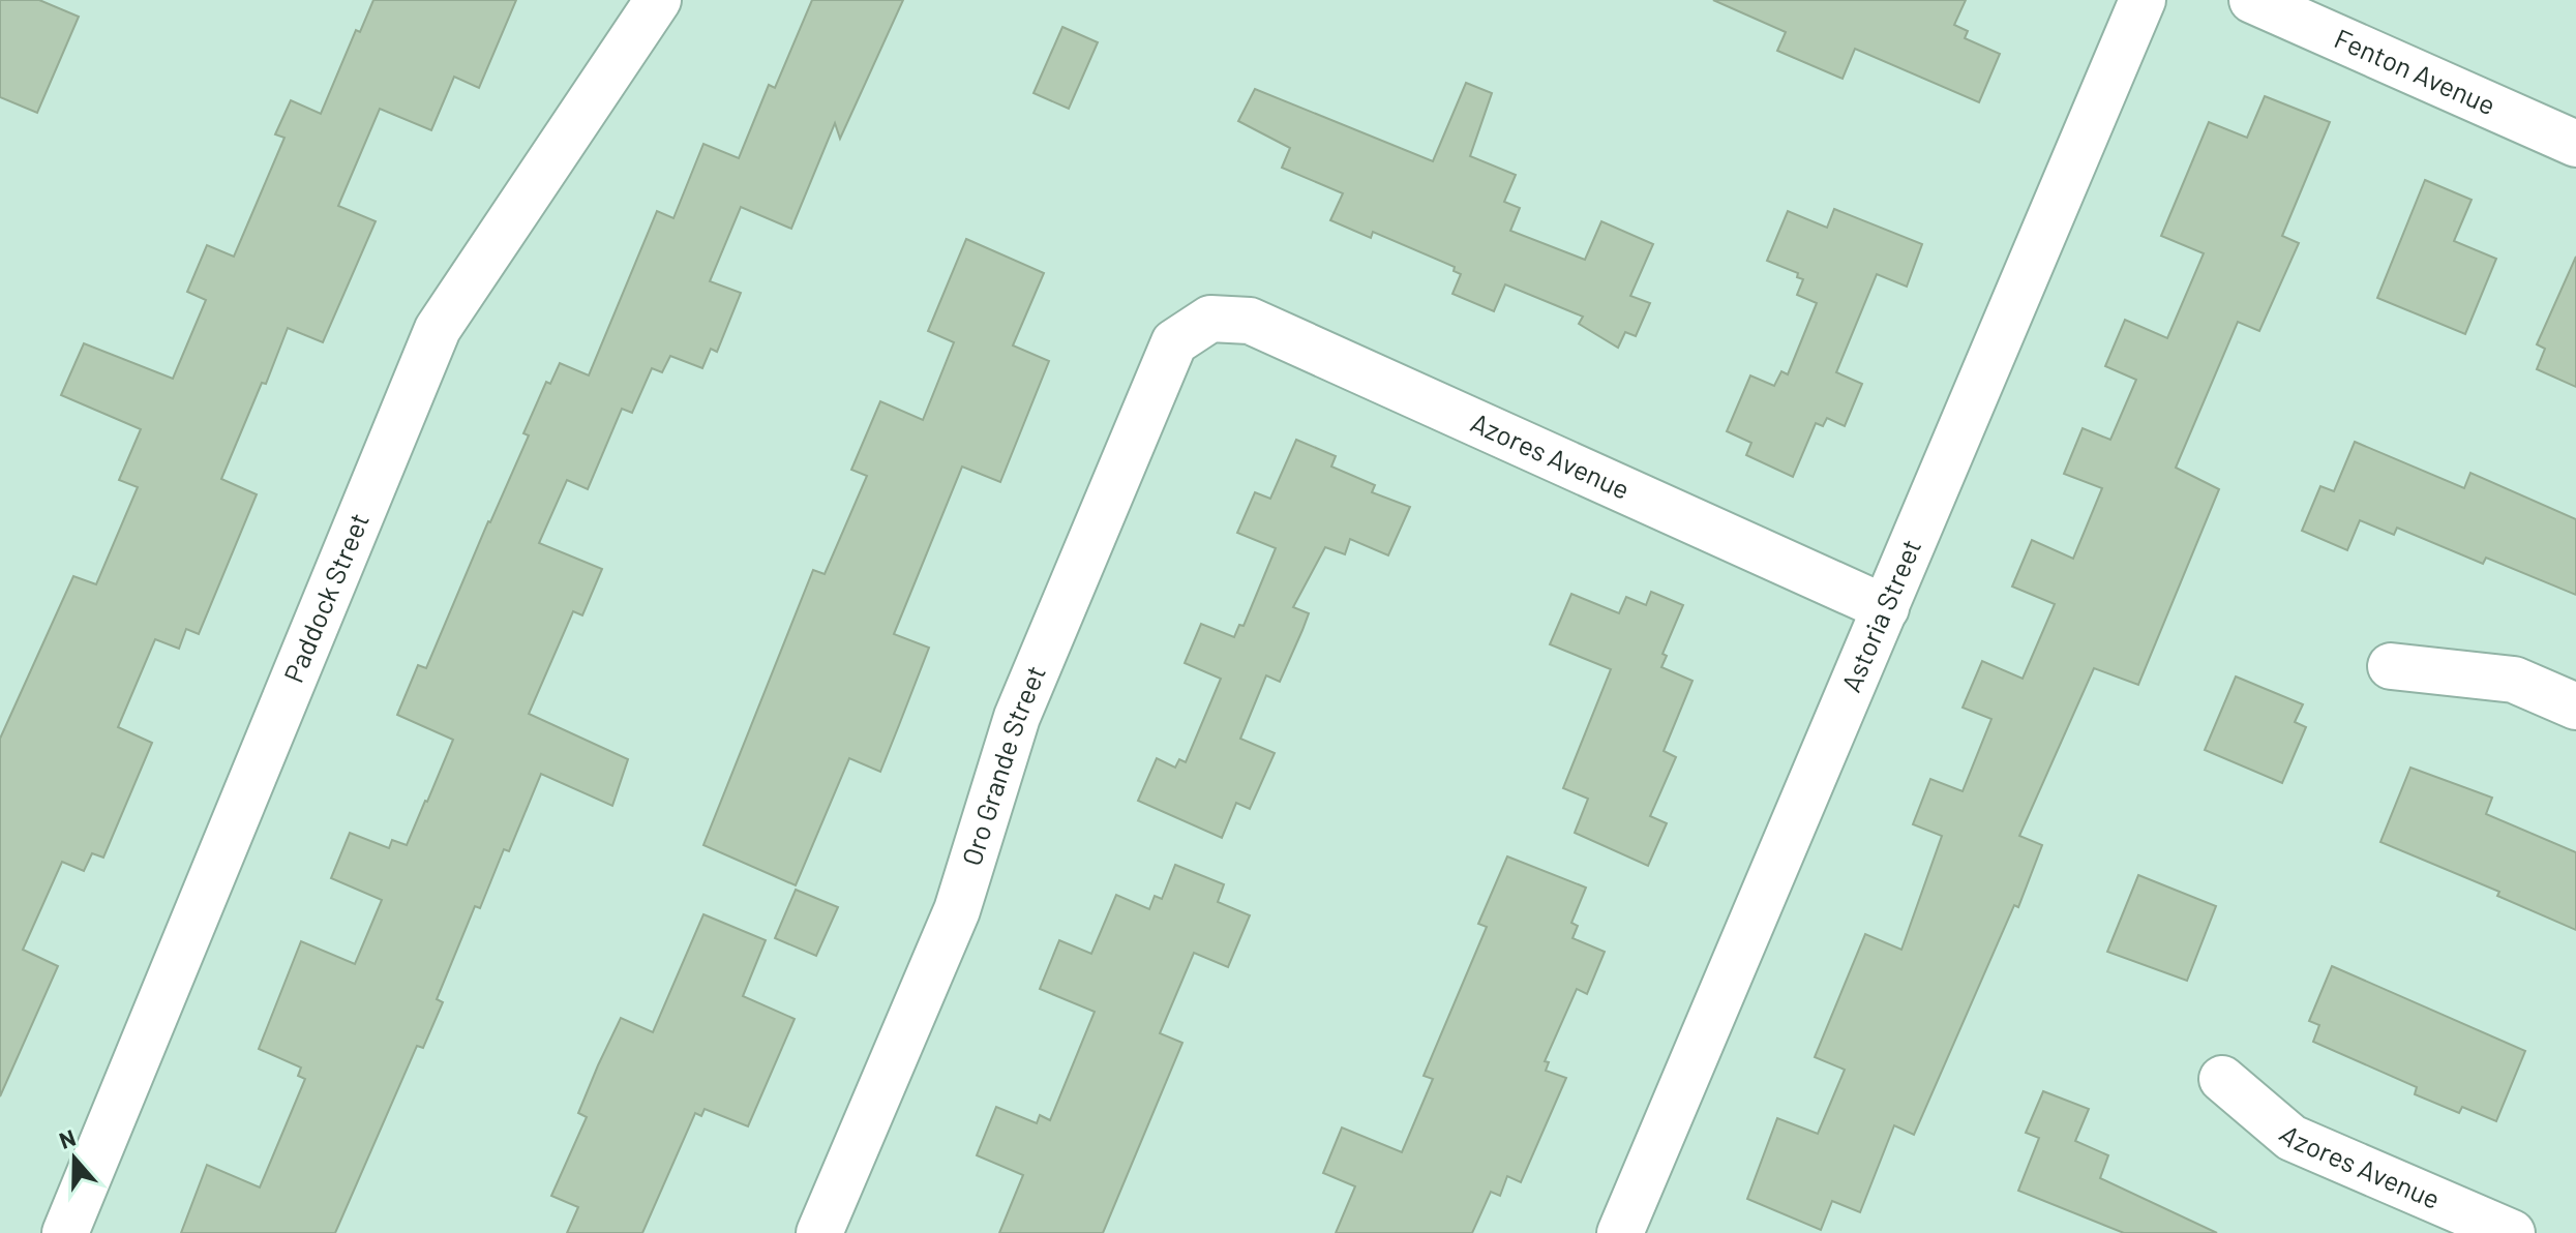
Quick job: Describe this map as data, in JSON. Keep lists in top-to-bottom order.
{
  "streets": {
    "street": [
      "Fenton Avenue",
      "Azores Avenue",
      "Paddock Street",
      "Astoria Street",
      "Oro Grande Street"
    ]
  },
  "crossings": [
    ["Azores Avenue", "Astoria Street"],
    ["Azores Avenue", "Oro Grande Street"]
  ],
  "north": "top"
}
